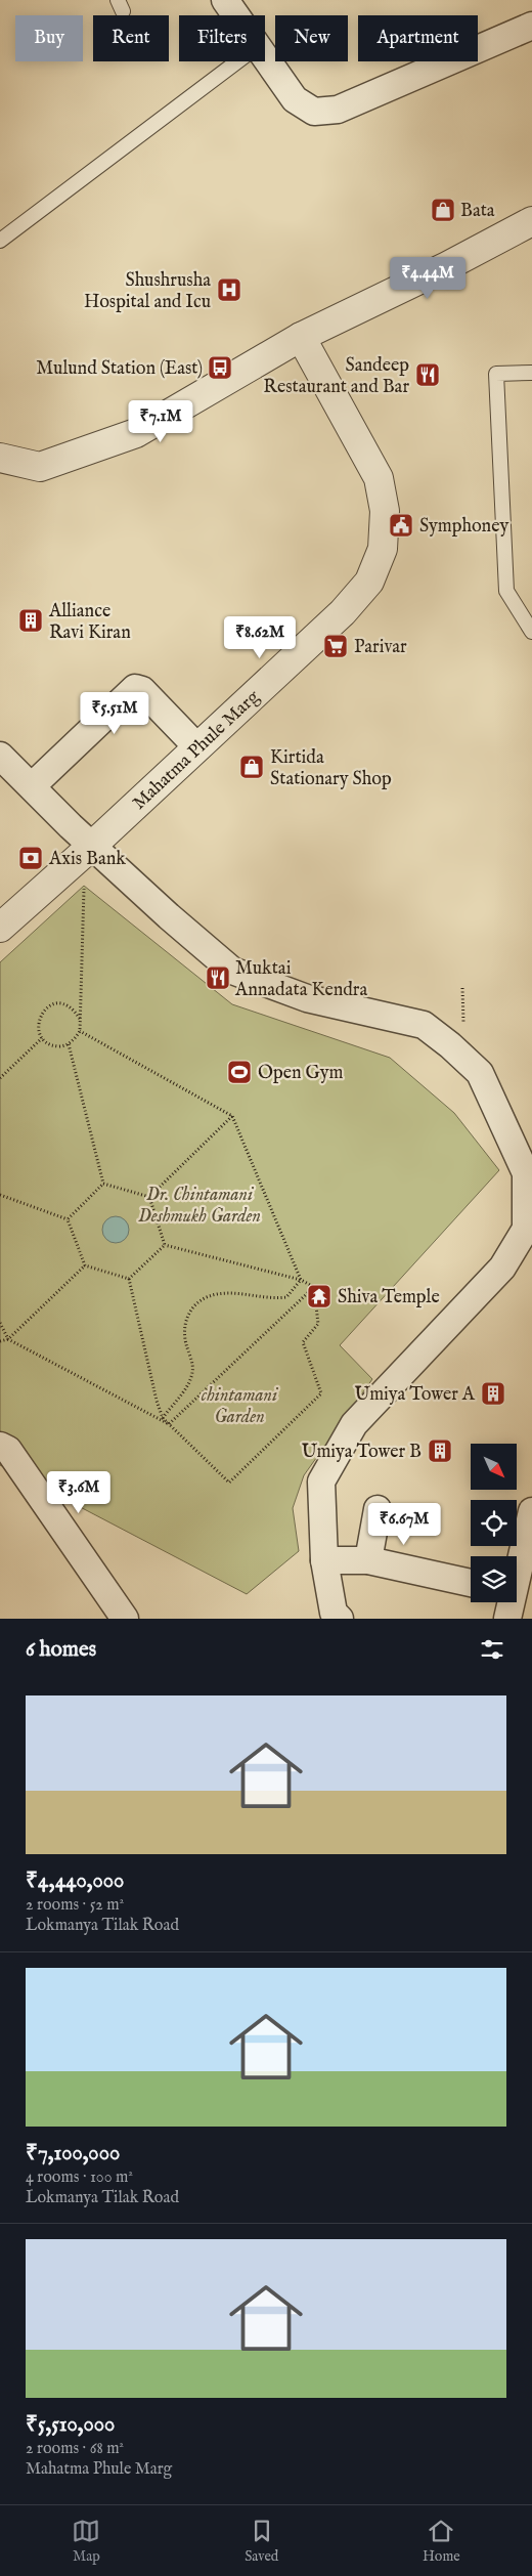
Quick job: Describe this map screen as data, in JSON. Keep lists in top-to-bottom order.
{
  "streets": {
    "street": ["Mahatma Phule Marg"]
  },
  "parks": ["Dr. Chintamani Deshmukh Garden", "chintamani Garden"],
  "places": {
    "shop": ["Bata", "Kirtida Stationary Shop"],
    "hospital": ["Shushrusha Hospital and Icu"],
    "bus stop": ["Mulund Station (East)"],
    "restaurant": ["Sandeep Restaurant and Bar", "Muktai Annadata Kendra"],
    "public building": ["Symphoney"],
    "building": ["Alliance Ravi Kiran", "Umiya Tower A", "Umiya Tower B"],
    "supermarket": ["Parivar"],
    "bank": ["Axis Bank"],
    "sports": ["Open Gym"],
    "temple": ["Shiva Temple"]
  },
  "north": "bottom right",
  "page": {
    "chip": [
      "Buy",
      "Rent",
      "Filters",
      "New",
      "Apartment"
    ],
    "price": [
      "₹4.44M",
      "₹7.1M",
      "₹8.62M",
      "₹5.51M",
      "₹3.6M",
      "₹6.67M"
    ],
    "heading": "6 homes",
    "list": [
      {
        "name": "₹4,440,000",
        "note": "2 rooms · 52 m² · Lokmanya Tilak Road"
      },
      {
        "name": "₹7,100,000",
        "note": "4 rooms · 100 m² · Lokmanya Tilak Road"
      },
      {
        "name": "₹5,510,000",
        "note": "2 rooms · 68 m² · Mahatma Phule Marg"
      }
    ],
    "tabs": ["Map", "Saved", "Home"]
  }
}
